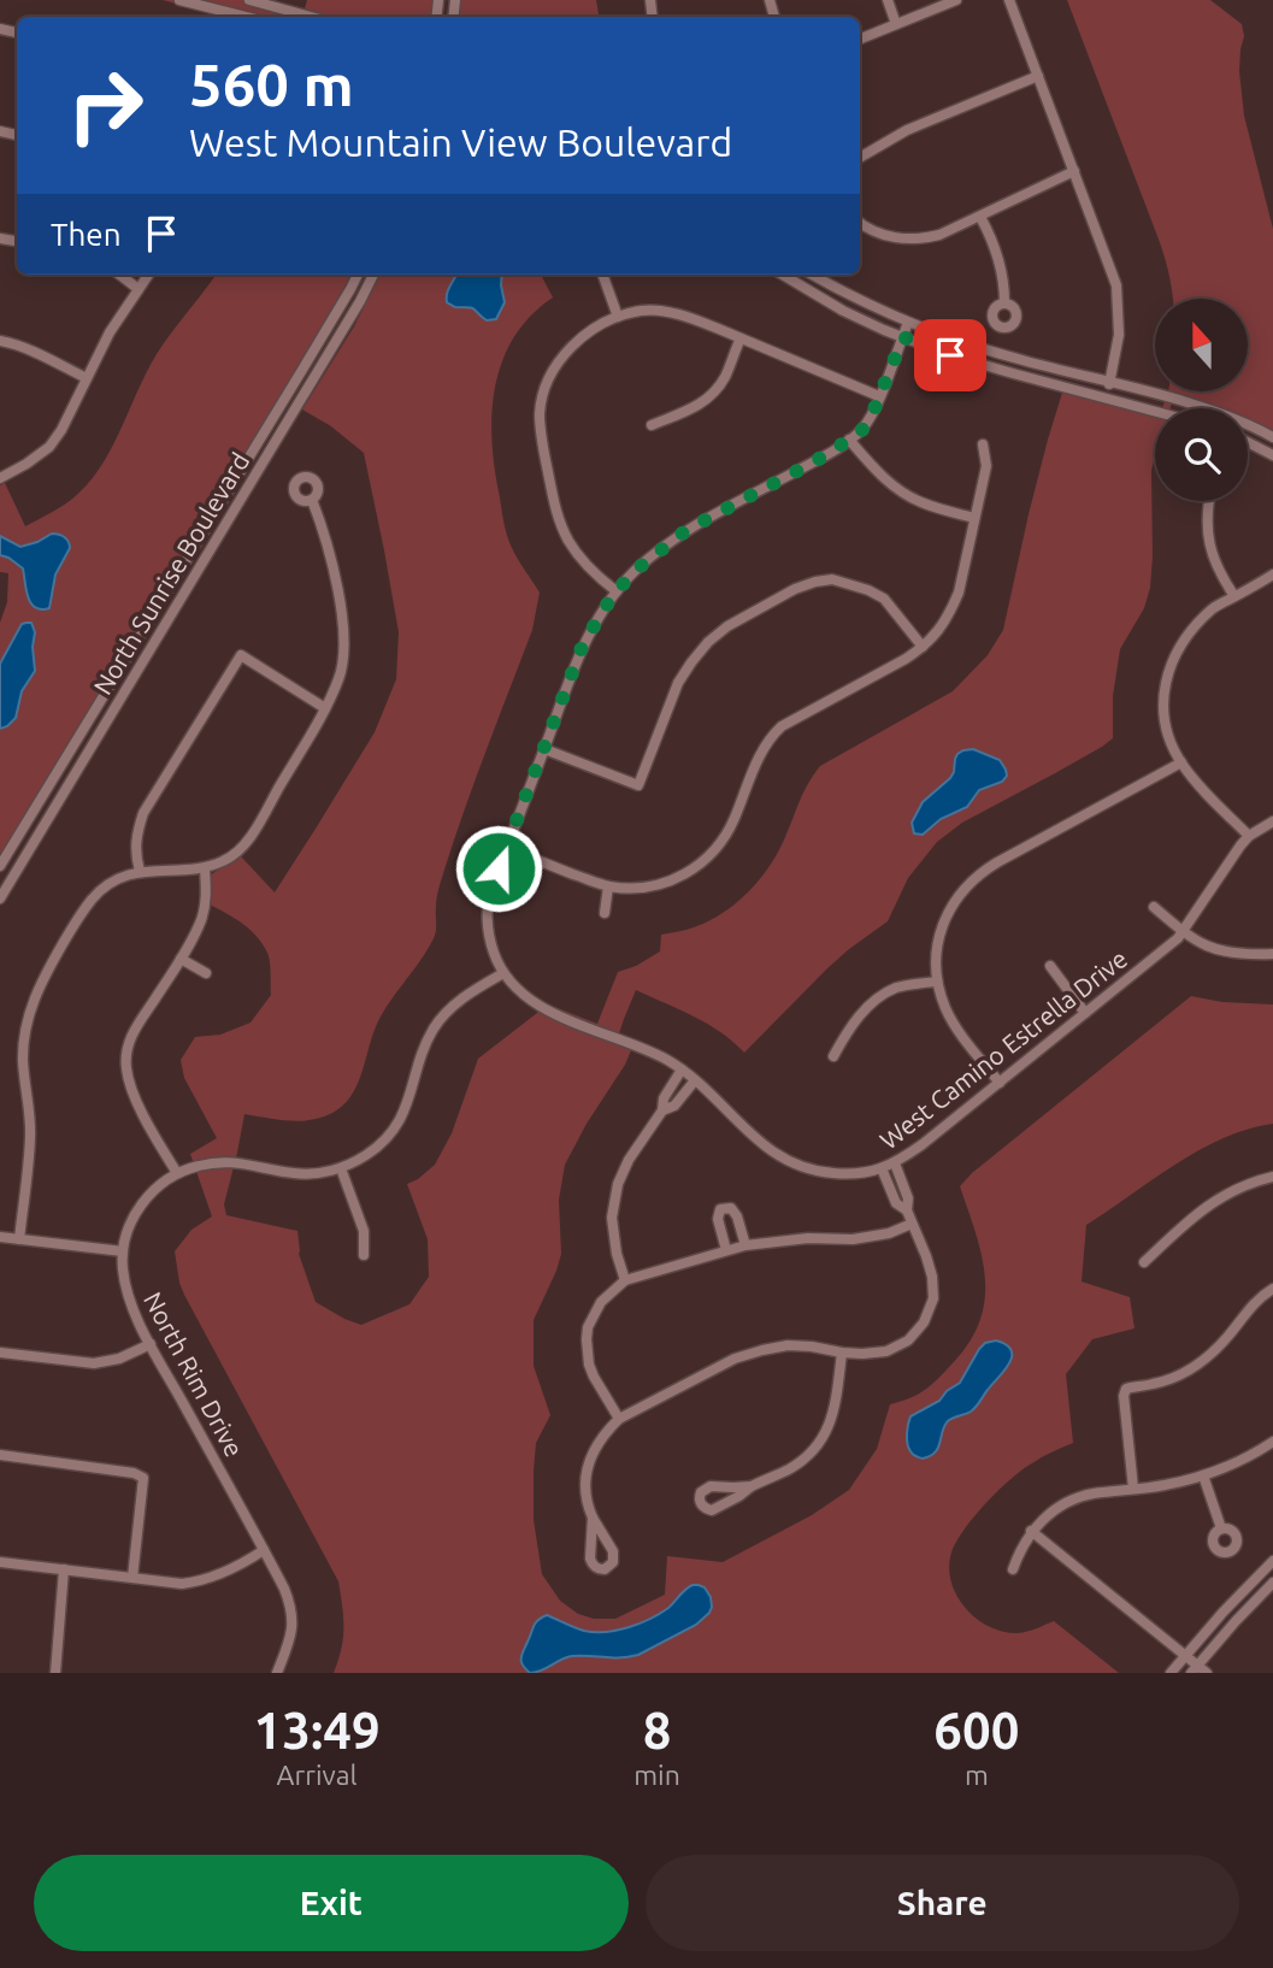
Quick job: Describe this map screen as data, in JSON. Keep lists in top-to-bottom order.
{
  "streets": {
    "street": ["North Sunrise Boulevard", "West Camino Estrella Drive", "North Rim Drive"]
  },
  "crossings": [
    ["West Camino Estrella Drive", "North Rim Drive"]
  ],
  "north": "top",
  "page": {
    "turn": ["560 m", "West Mountain View Boulevard"],
    "then": "Then",
    "eta": [
      "13:49",
      "Arrival",
      "8",
      "min",
      "600",
      "m"
    ],
    "buttons": ["Exit", "Share"]
  }
}
